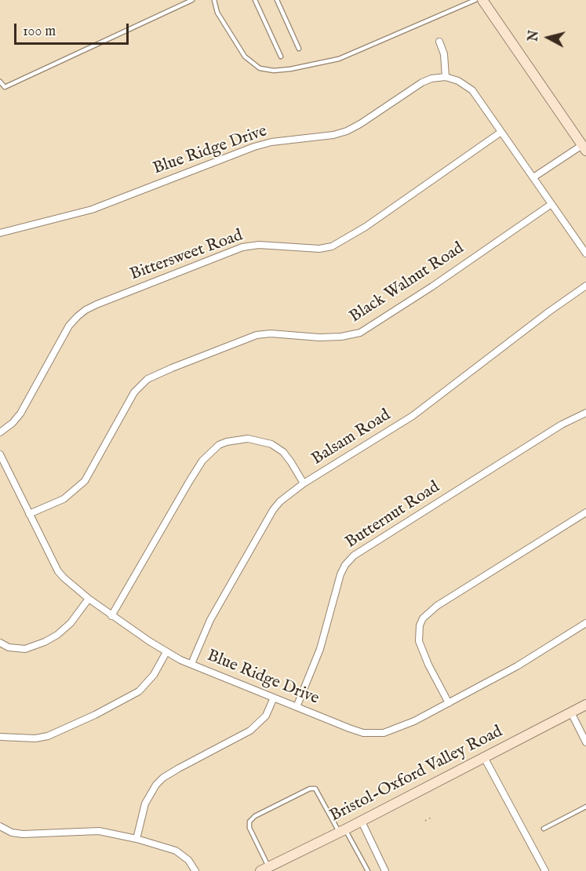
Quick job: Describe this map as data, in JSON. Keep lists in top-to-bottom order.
{
  "streets": {
    "main road": ["Bristol-Oxford Valley Road"],
    "street": [
      "Blue Ridge Drive",
      "Bittersweet Road",
      "Black Walnut Road",
      "Balsam Road",
      "Butternut Road"
    ]
  },
  "crossings": [
    ["Blue Ridge Drive", "Black Walnut Road"],
    ["Blue Ridge Drive", "Balsam Road"],
    ["Blue Ridge Drive", "Butternut Road"]
  ],
  "scale_bar": "100 m",
  "north": "left"
}
